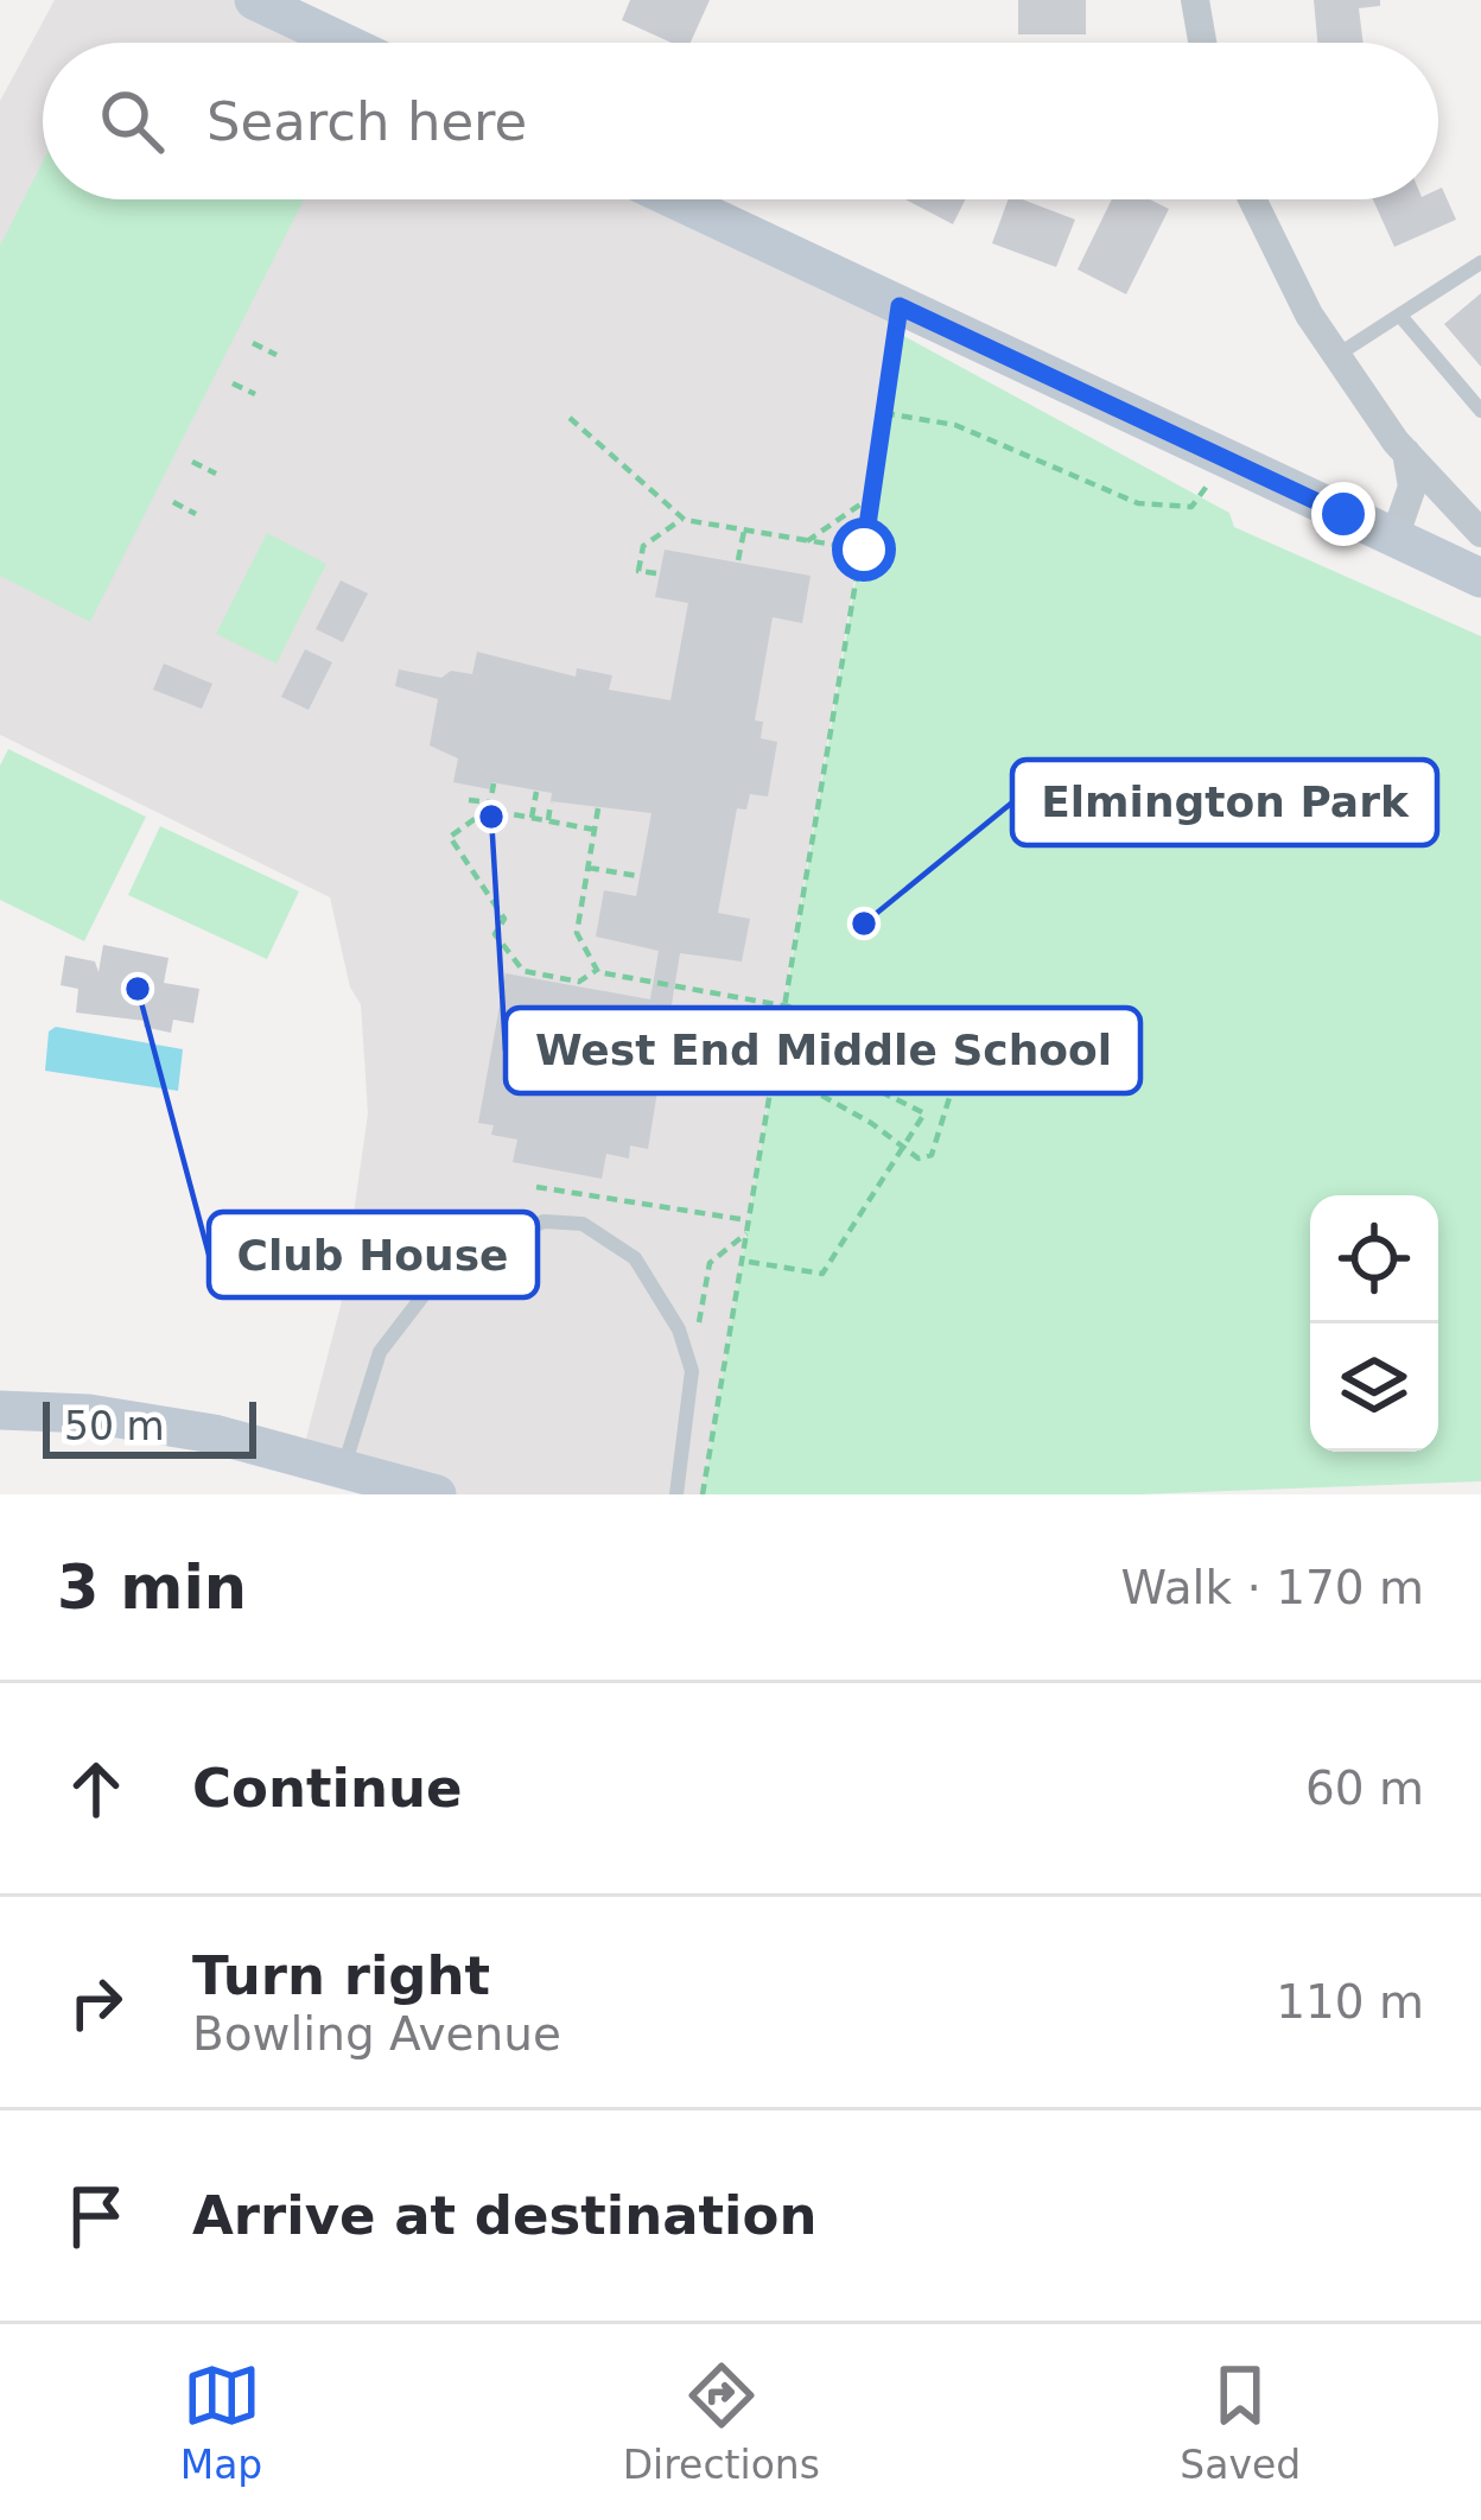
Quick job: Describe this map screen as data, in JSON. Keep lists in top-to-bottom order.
{
  "places": ["West End Middle School", "Elmington Park", "Club House"],
  "scale_bar": "50 m",
  "page": {
    "search": "Search here",
    "scale": "50 m",
    "heading": ["3 min", "Walk · 170 m"],
    "list": [
      ["Continue", "60 m"],
      ["Turn right", "Bowling Avenue", "110 m"],
      "Arrive at destination"
    ],
    "nav": ["Map", "Directions", "Saved"]
  }
}
